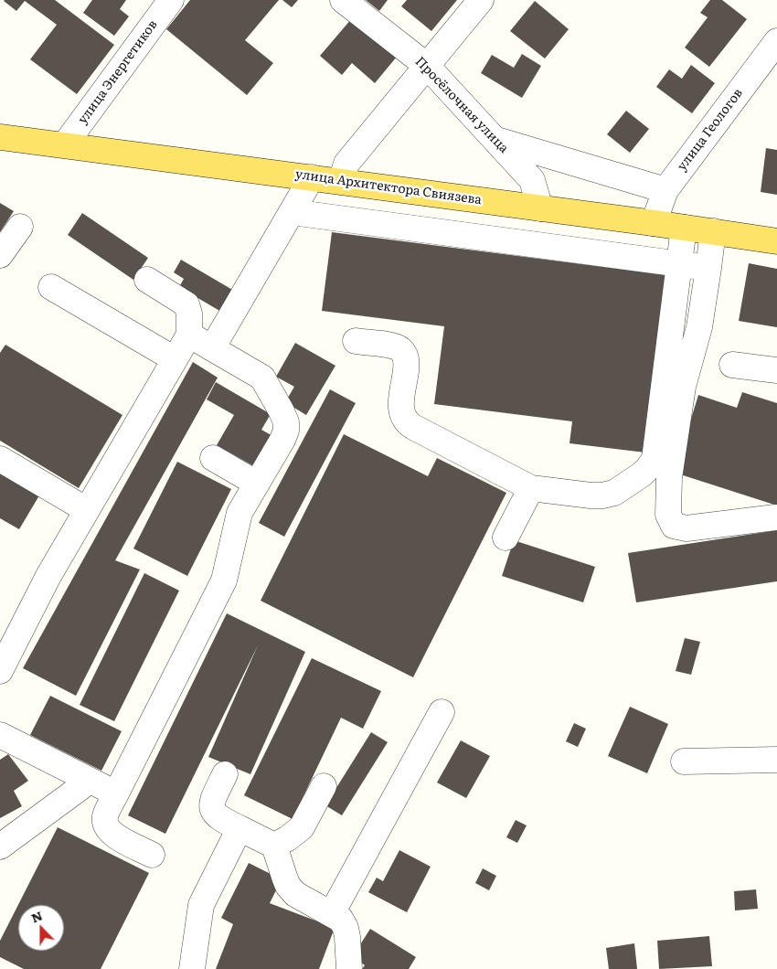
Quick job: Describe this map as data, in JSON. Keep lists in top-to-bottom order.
{
  "streets": {
    "main road": ["улица Архитектора Свиязева"],
    "street": ["улица Энергетиков", "Просёлочная улица", "улица Геологов"]
  },
  "crossings": [
    ["улица Энергетиков", "улица Архитектора Свиязева"],
    ["Просёлочная улица", "улица Архитектора Свиязева"],
    ["улица Геологов", "улица Архитектора Свиязева"]
  ],
  "north": "top"
}
